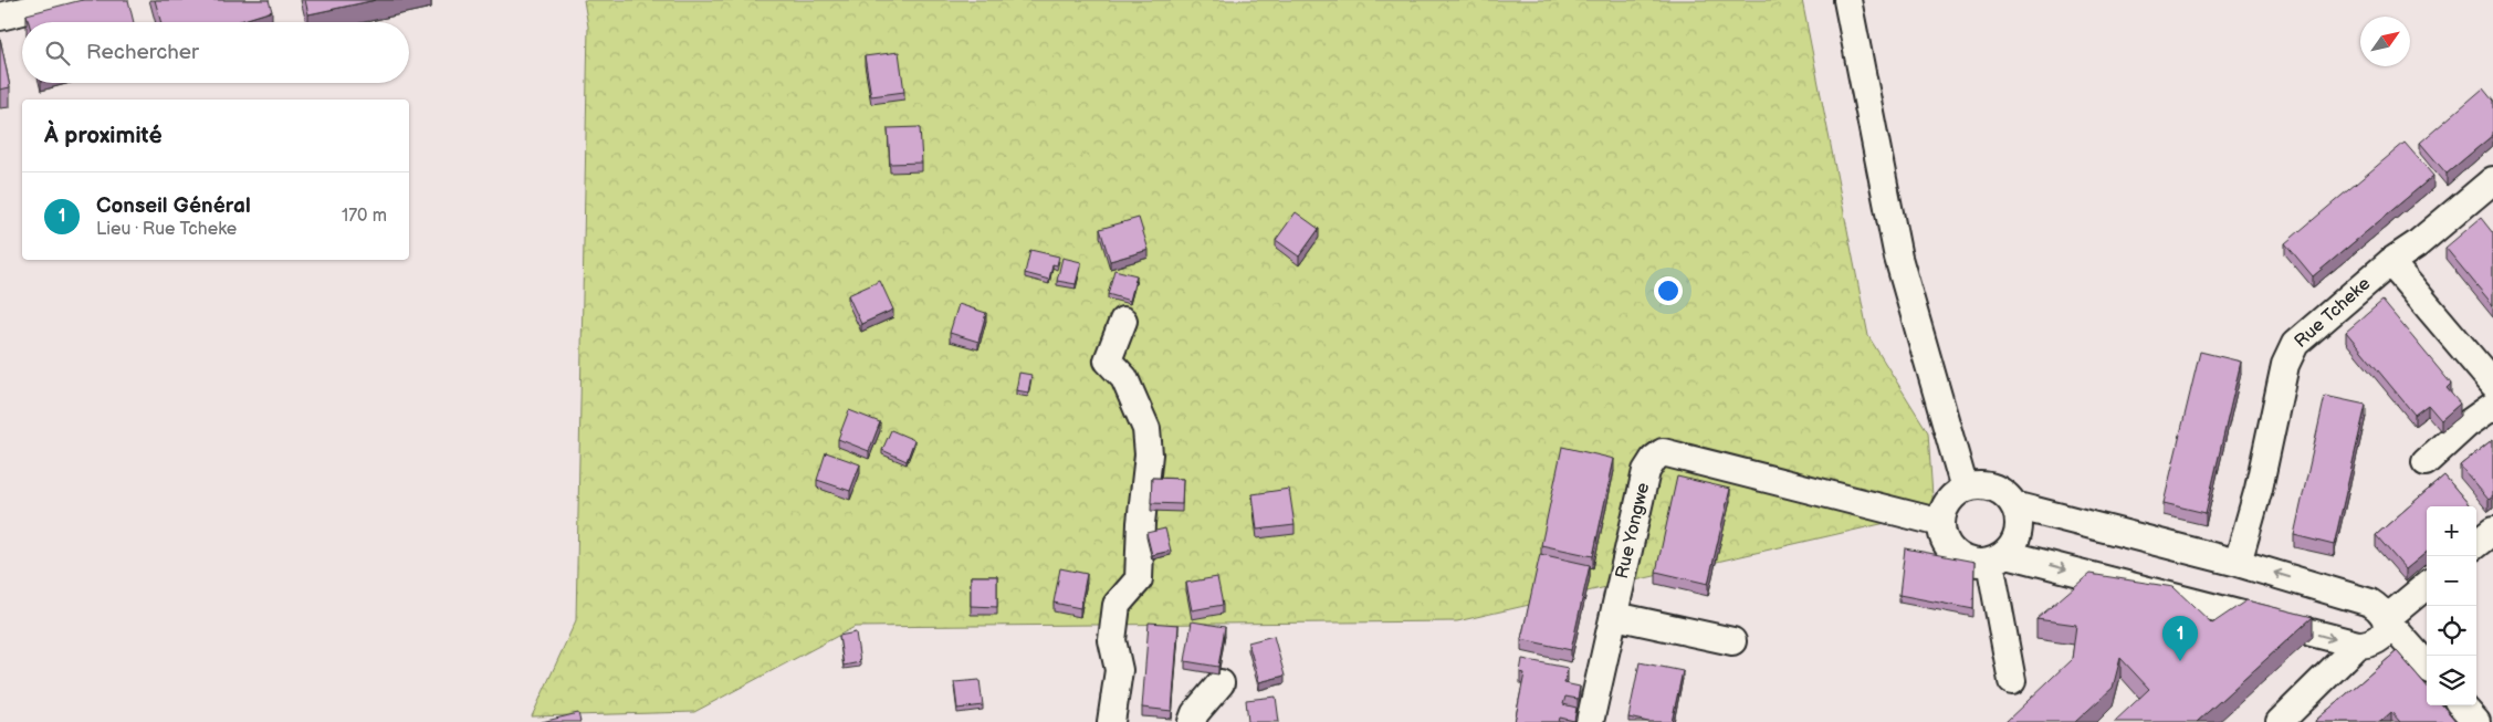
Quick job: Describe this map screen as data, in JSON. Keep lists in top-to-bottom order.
{
  "streets": {
    "street": ["Rue Tcheke", "Rue Yongwe"]
  },
  "north": "top right",
  "page": {
    "search": "Rechercher",
    "heading": "À proximité",
    "list": [
      {
        "mark": "1",
        "name": "Conseil Général",
        "note": "Lieu · Rue Tcheke",
        "value": "170 m"
      }
    ],
    "map_buttons": ["+", "−"],
    "pins": "1"
  }
}
